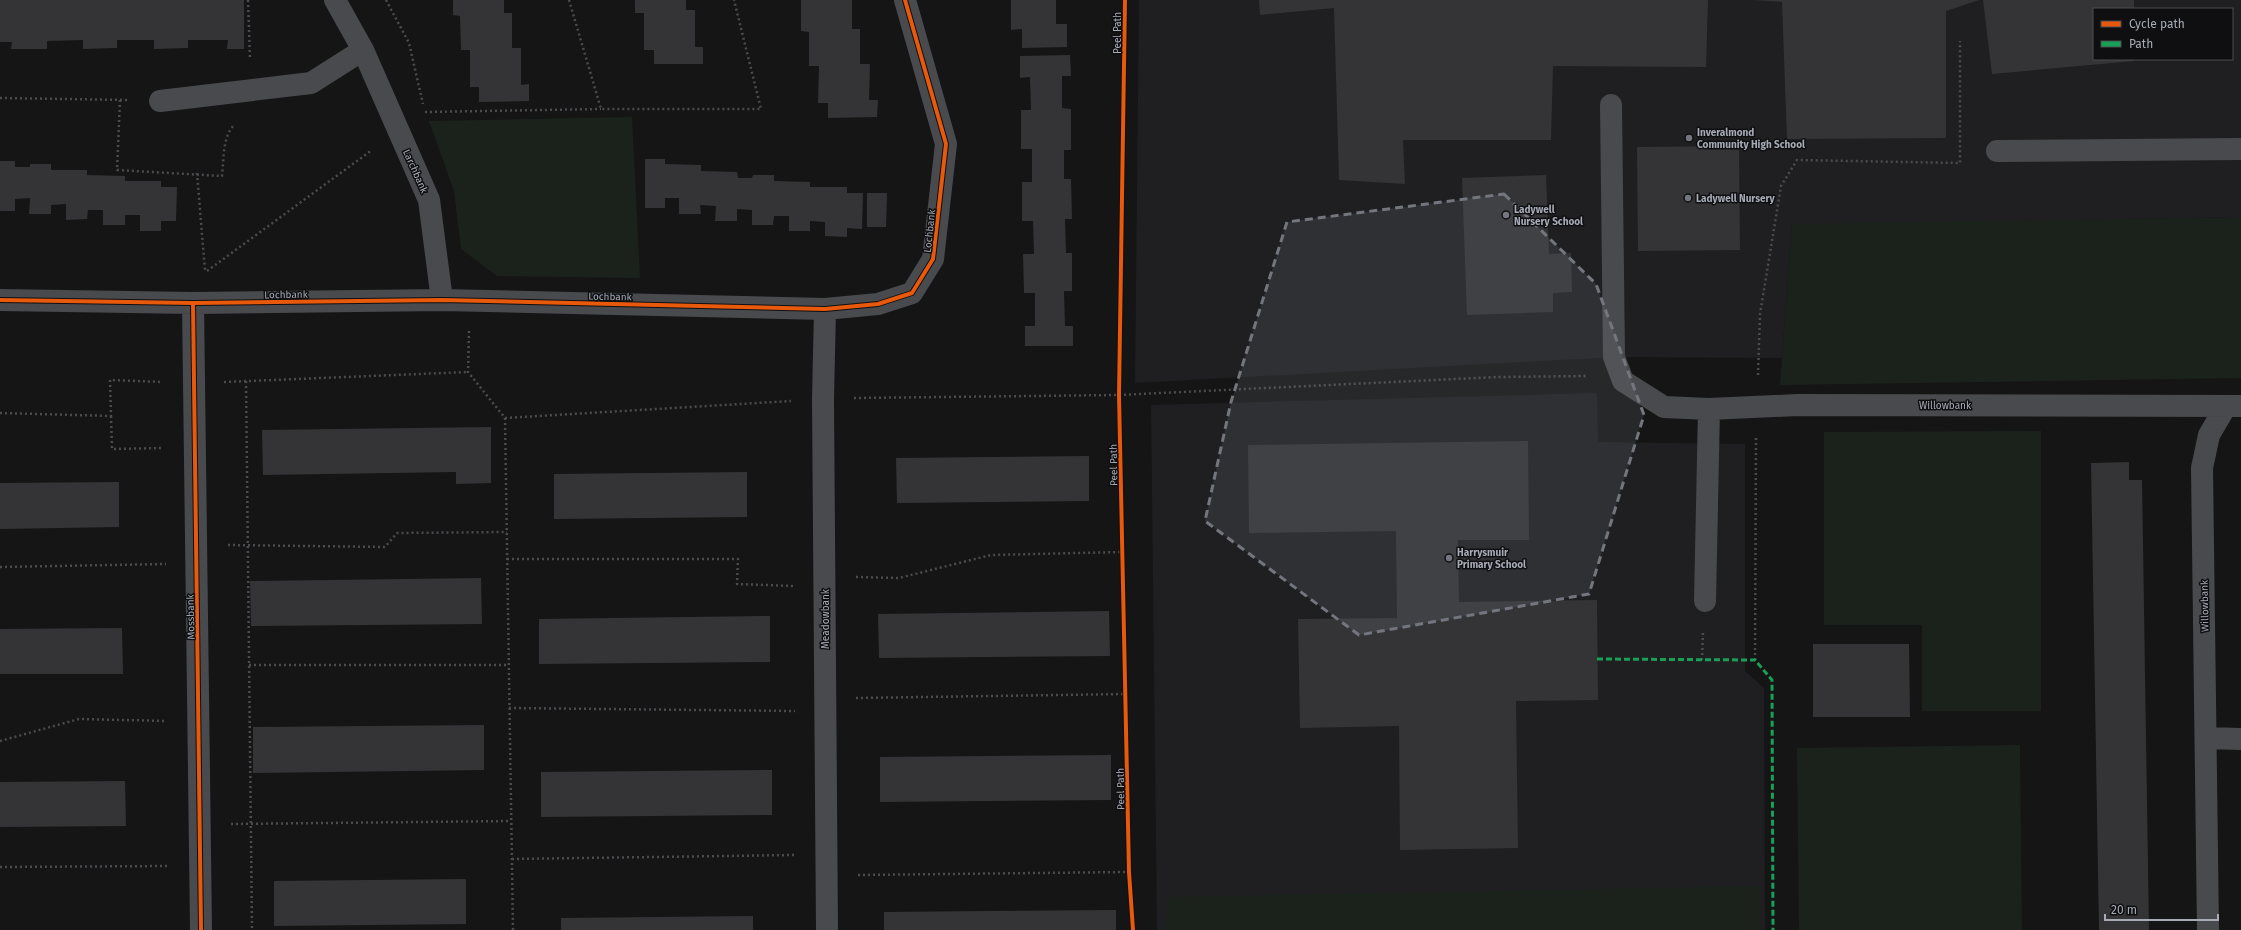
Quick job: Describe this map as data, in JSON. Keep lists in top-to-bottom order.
{
  "streets": {
    "street": [
      "Larchbank",
      "Lochbank",
      "Willowbank",
      "Mossbank",
      "Meadowbank"
    ],
    "cycle path": ["Peel Path"]
  },
  "crossings": [
    ["Larchbank", "Lochbank"],
    ["Lochbank", "Mossbank"],
    ["Lochbank", "Meadowbank"]
  ],
  "places": [
    "Inveralmond Community High School",
    "Ladywell Nursery",
    "Ladywell Nursery School",
    "Harrysmuir Primary School"
  ],
  "legend": ["Cycle path", "Path"],
  "scale_bar": "20 m"
}
